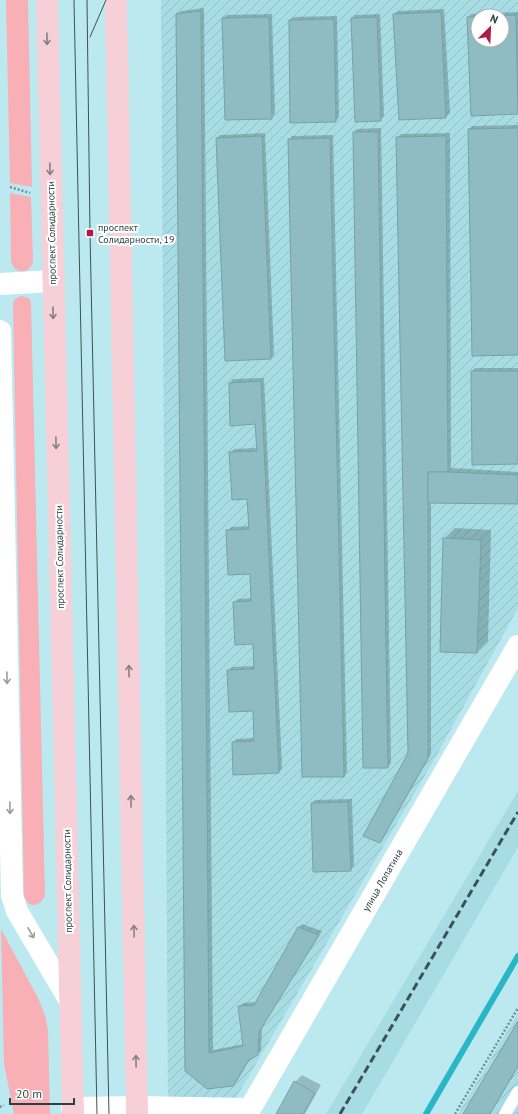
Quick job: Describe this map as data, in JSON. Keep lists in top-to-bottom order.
{
  "streets": {
    "main road": ["проспект Солидарности"],
    "street": ["улица Лопатина"]
  },
  "places": {
    "transit": ["проспект Солидарности, 19"]
  },
  "scale_bar": "20 m",
  "north": "top right"
}
